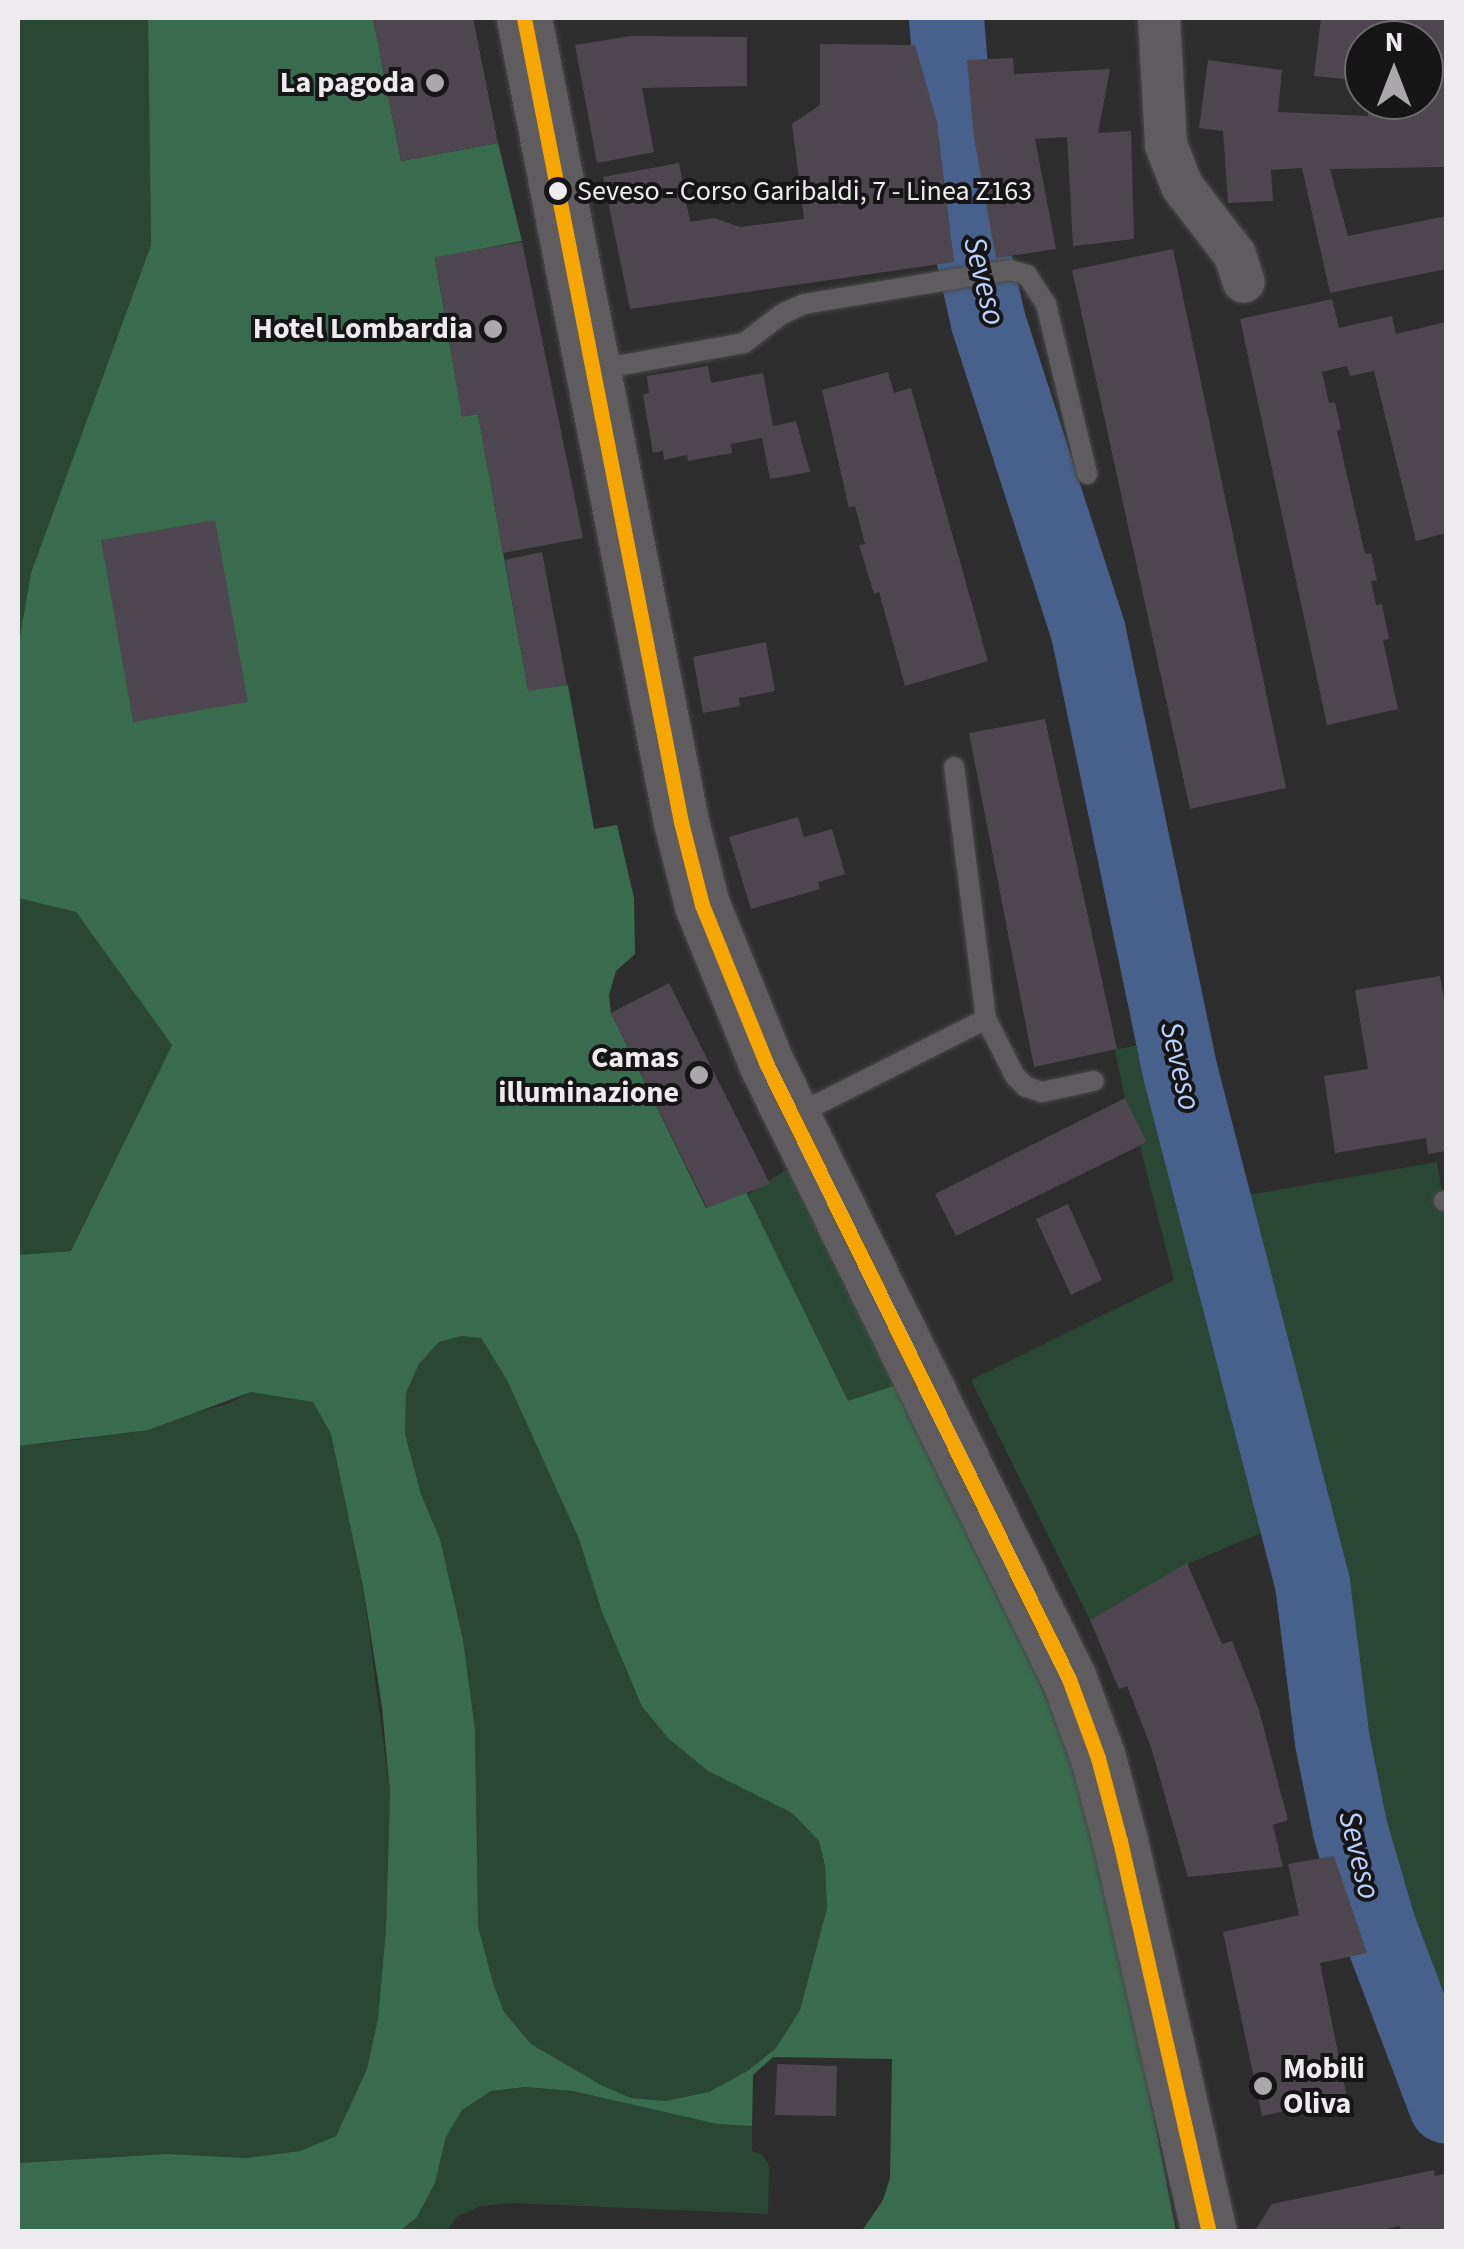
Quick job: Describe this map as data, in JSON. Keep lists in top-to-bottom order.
{
  "water": ["Seveso"],
  "places": [
    "La pagoda",
    "Seveso - Corso Garibaldi, 7 - Linea Z163",
    "Hotel Lombardia",
    "Camas illuminazione",
    "Mobili Oliva"
  ],
  "north": "top"
}
